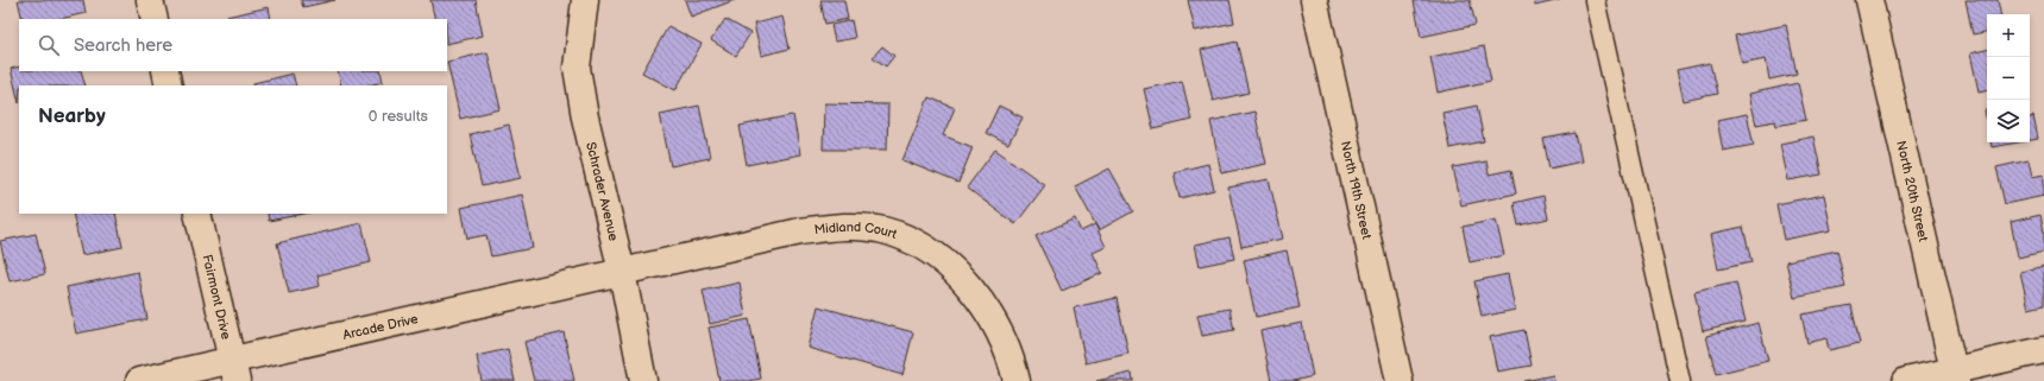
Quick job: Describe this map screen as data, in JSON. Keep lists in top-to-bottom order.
{
  "streets": {
    "street": [
      "Schrader Avenue",
      "North 19th Street",
      "North 20th Street",
      "Midland Court",
      "Fairmont Drive",
      "Arcade Drive"
    ]
  },
  "crossings": [
    ["Schrader Avenue", "Midland Court"],
    ["Schrader Avenue", "Arcade Drive"],
    ["Midland Court", "Arcade Drive"],
    ["Fairmont Drive", "Arcade Drive"]
  ],
  "page": {
    "map_buttons": ["+", "−"],
    "search": "Search here",
    "heading": ["Nearby", "0 results"]
  }
}
